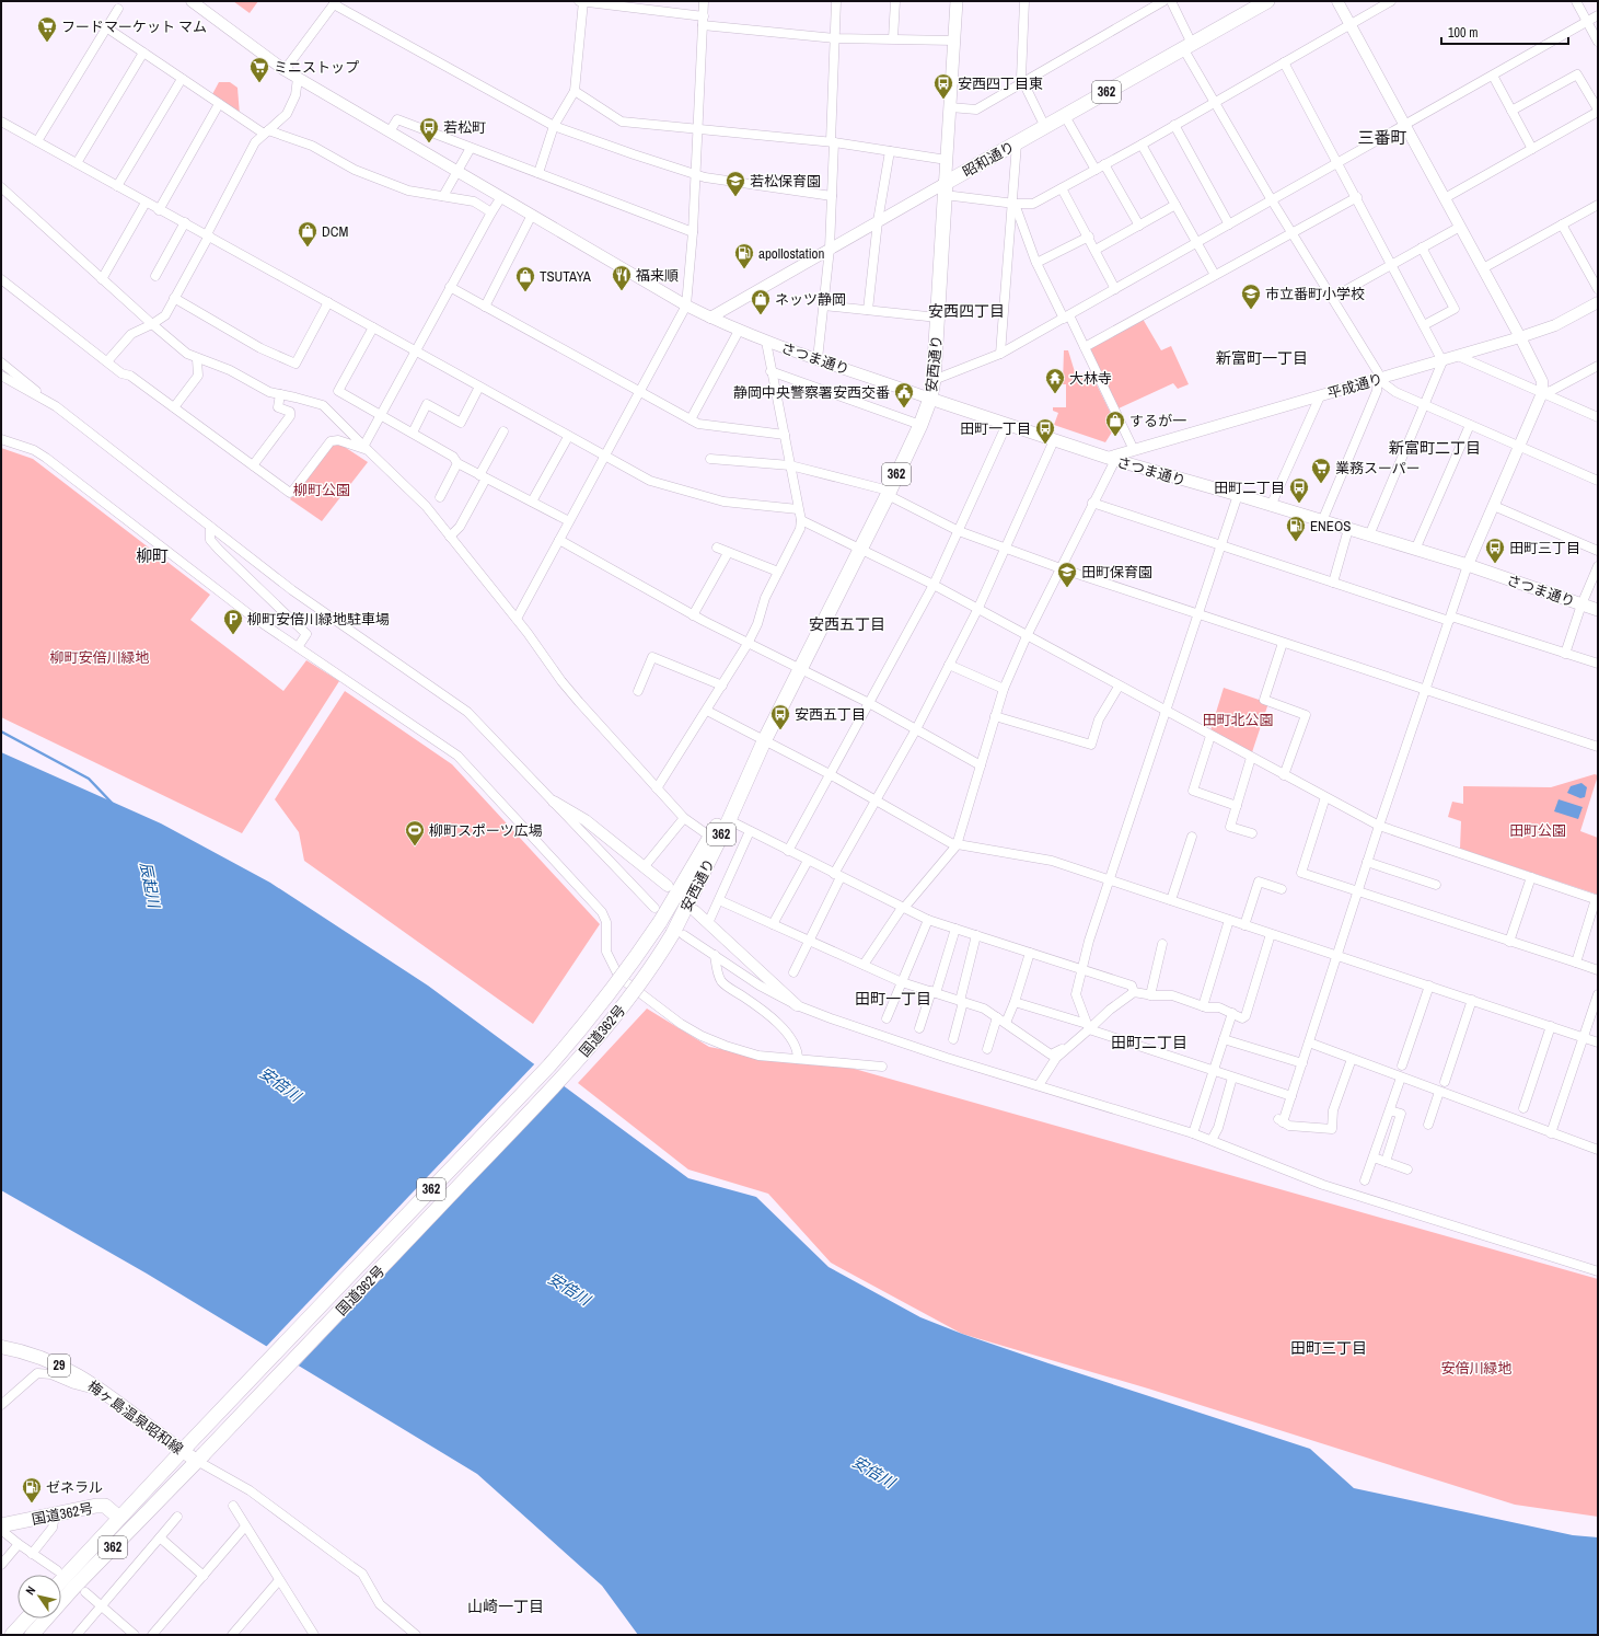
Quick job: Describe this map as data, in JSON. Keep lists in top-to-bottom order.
{
  "streets": {
    "highway": [
      "362",
      "昭和通り",
      "安西通り",
      "国道362号"
    ],
    "main road": ["さつま通り", "29", "梅ヶ島温泉昭和線"],
    "street": ["平成通り"]
  },
  "crossings": [
    ["昭和通り", "さつま通り"],
    ["さつま通り", "安西通り"],
    ["さつま通り", "平成通り"],
    ["安西通り", "国道362号"],
    ["国道362号", "梅ヶ島温泉昭和線"]
  ],
  "districts": [
    "三番町",
    "安西四丁目",
    "新富町一丁目",
    "新富町二丁目",
    "柳町",
    "安西五丁目",
    "田町一丁目",
    "田町二丁目",
    "田町三丁目",
    "山崎一丁目"
  ],
  "water": ["辰起川", "安倍川"],
  "parks": [
    "柳町公園",
    "柳町安倍川緑地",
    "田町北公園",
    "田町公園",
    "安倍川緑地"
  ],
  "places": {
    "supermarket": ["フードマーケット マム", "ミニストップ", "業務スーパー"],
    "bus stop": [
      "安西四丁目東",
      "若松町",
      "田町一丁目",
      "田町二丁目",
      "田町三丁目",
      "安西五丁目"
    ],
    "school or university": ["若松保育園", "市立番町小学校", "田町保育園"],
    "shop": [
      "DCM",
      "TSUTAYA",
      "ネッツ静岡",
      "するが一"
    ],
    "fuel station": ["apollostation", "ENEOS", "ゼネラル"],
    "restaurant": ["福来順"],
    "temple": ["大林寺"],
    "public building": ["静岡中央警察署安西交番"],
    "parking": ["柳町安倍川緑地駐車場"],
    "sports": ["柳町スポーツ広場"]
  },
  "scale_bar": "100 m",
  "north": "top left"
}
